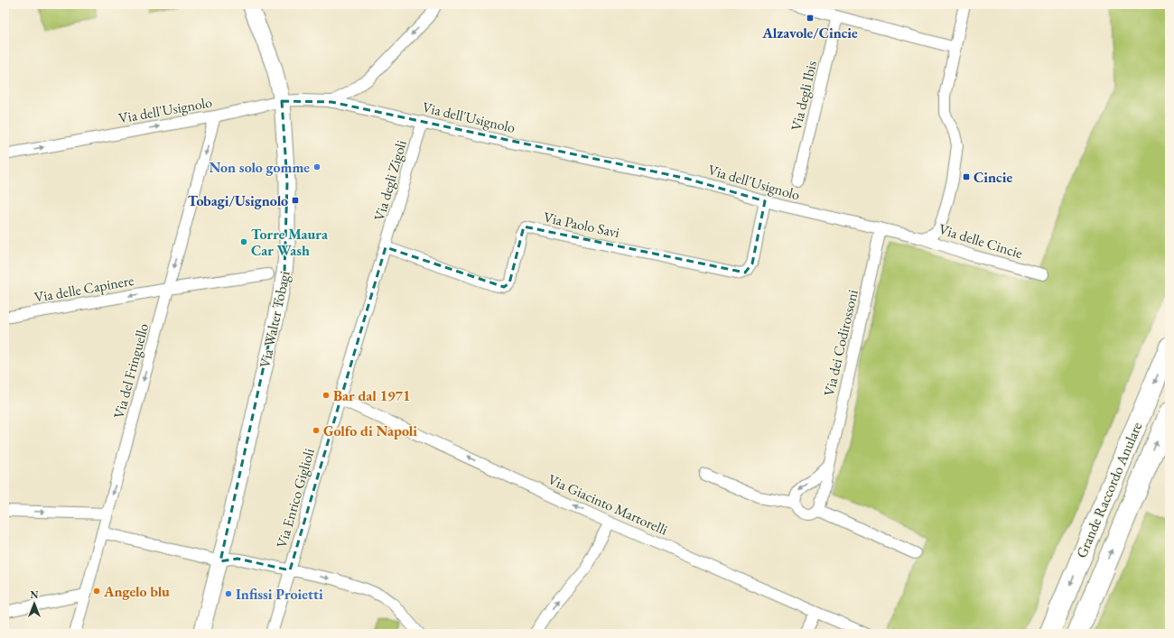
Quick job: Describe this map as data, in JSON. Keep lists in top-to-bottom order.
{
  "streets": {
    "highway": ["Grande Raccordo Anulare"],
    "street": [
      "Via degli Ibis",
      "Via dell'Usignolo",
      "Via degli Zigoli",
      "Via Paolo Savi",
      "Via delle Cincie",
      "Via delle Capinere",
      "Via Walter Tobagi",
      "Via dei Codirossoni",
      "Via del Fringuello",
      "Via Enrico Giglioli",
      "Via Giacinto Martorelli"
    ]
  },
  "crossings": [
    ["Via dell'Usignolo", "Via degli Zigoli"],
    ["Via dell'Usignolo", "Via Paolo Savi"],
    ["Via dell'Usignolo", "Via delle Cincie"],
    ["Via dell'Usignolo", "Via Walter Tobagi"],
    ["Via dell'Usignolo", "Via dei Codirossoni"],
    ["Via dell'Usignolo", "Via del Fringuello"],
    ["Via degli Zigoli", "Via Paolo Savi"],
    ["Via degli Zigoli", "Via Enrico Giglioli"],
    ["Via Paolo Savi", "Via Enrico Giglioli"],
    ["Via delle Capinere", "Via del Fringuello"],
    ["Via Enrico Giglioli", "Via Giacinto Martorelli"]
  ],
  "one_way": ["Via delle Capinere", "Via del Fringuello", "Via Giacinto Martorelli"],
  "places": {
    "transit": ["Alzavole/Cincie", "Cincie", "Tobagi/Usignolo"],
    "other": [
      "Non solo gomme",
      "Torre Maura Car Wash",
      "Bar dal 1971",
      "Golfo di Napoli",
      "Angelo blu",
      "Infissi Proietti"
    ]
  },
  "north": "top"
}
